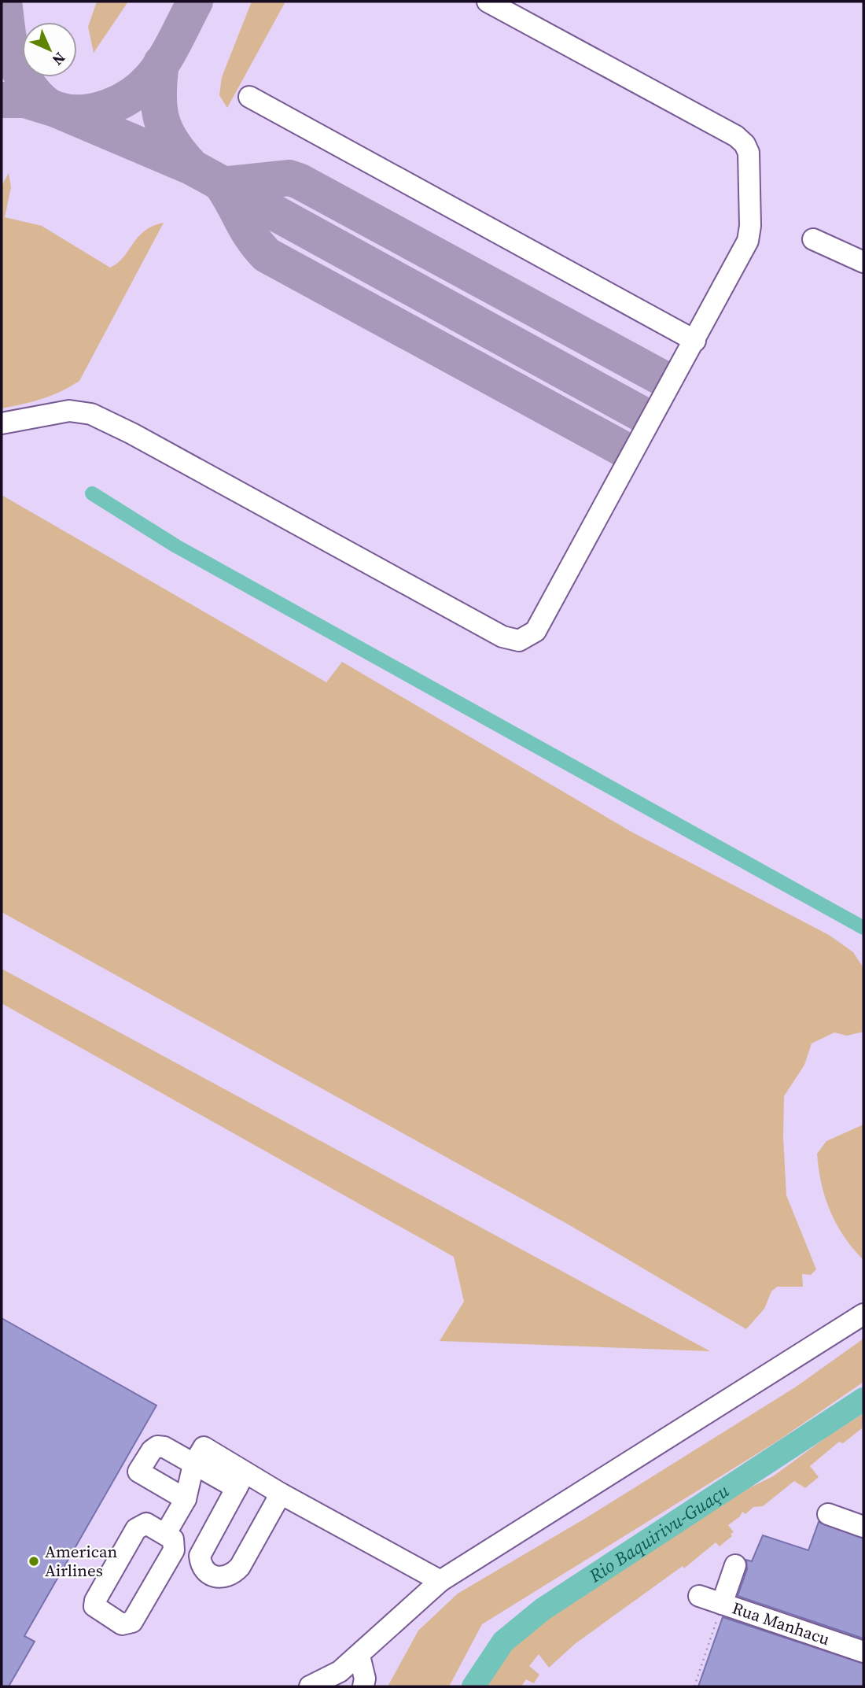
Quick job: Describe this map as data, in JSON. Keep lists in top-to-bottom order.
{
  "streets": {
    "street": ["Rua Manhacu"]
  },
  "water": ["Rio Baquirivu-Guaçu"],
  "places": ["American Airlines"],
  "north": "bottom right"
}
